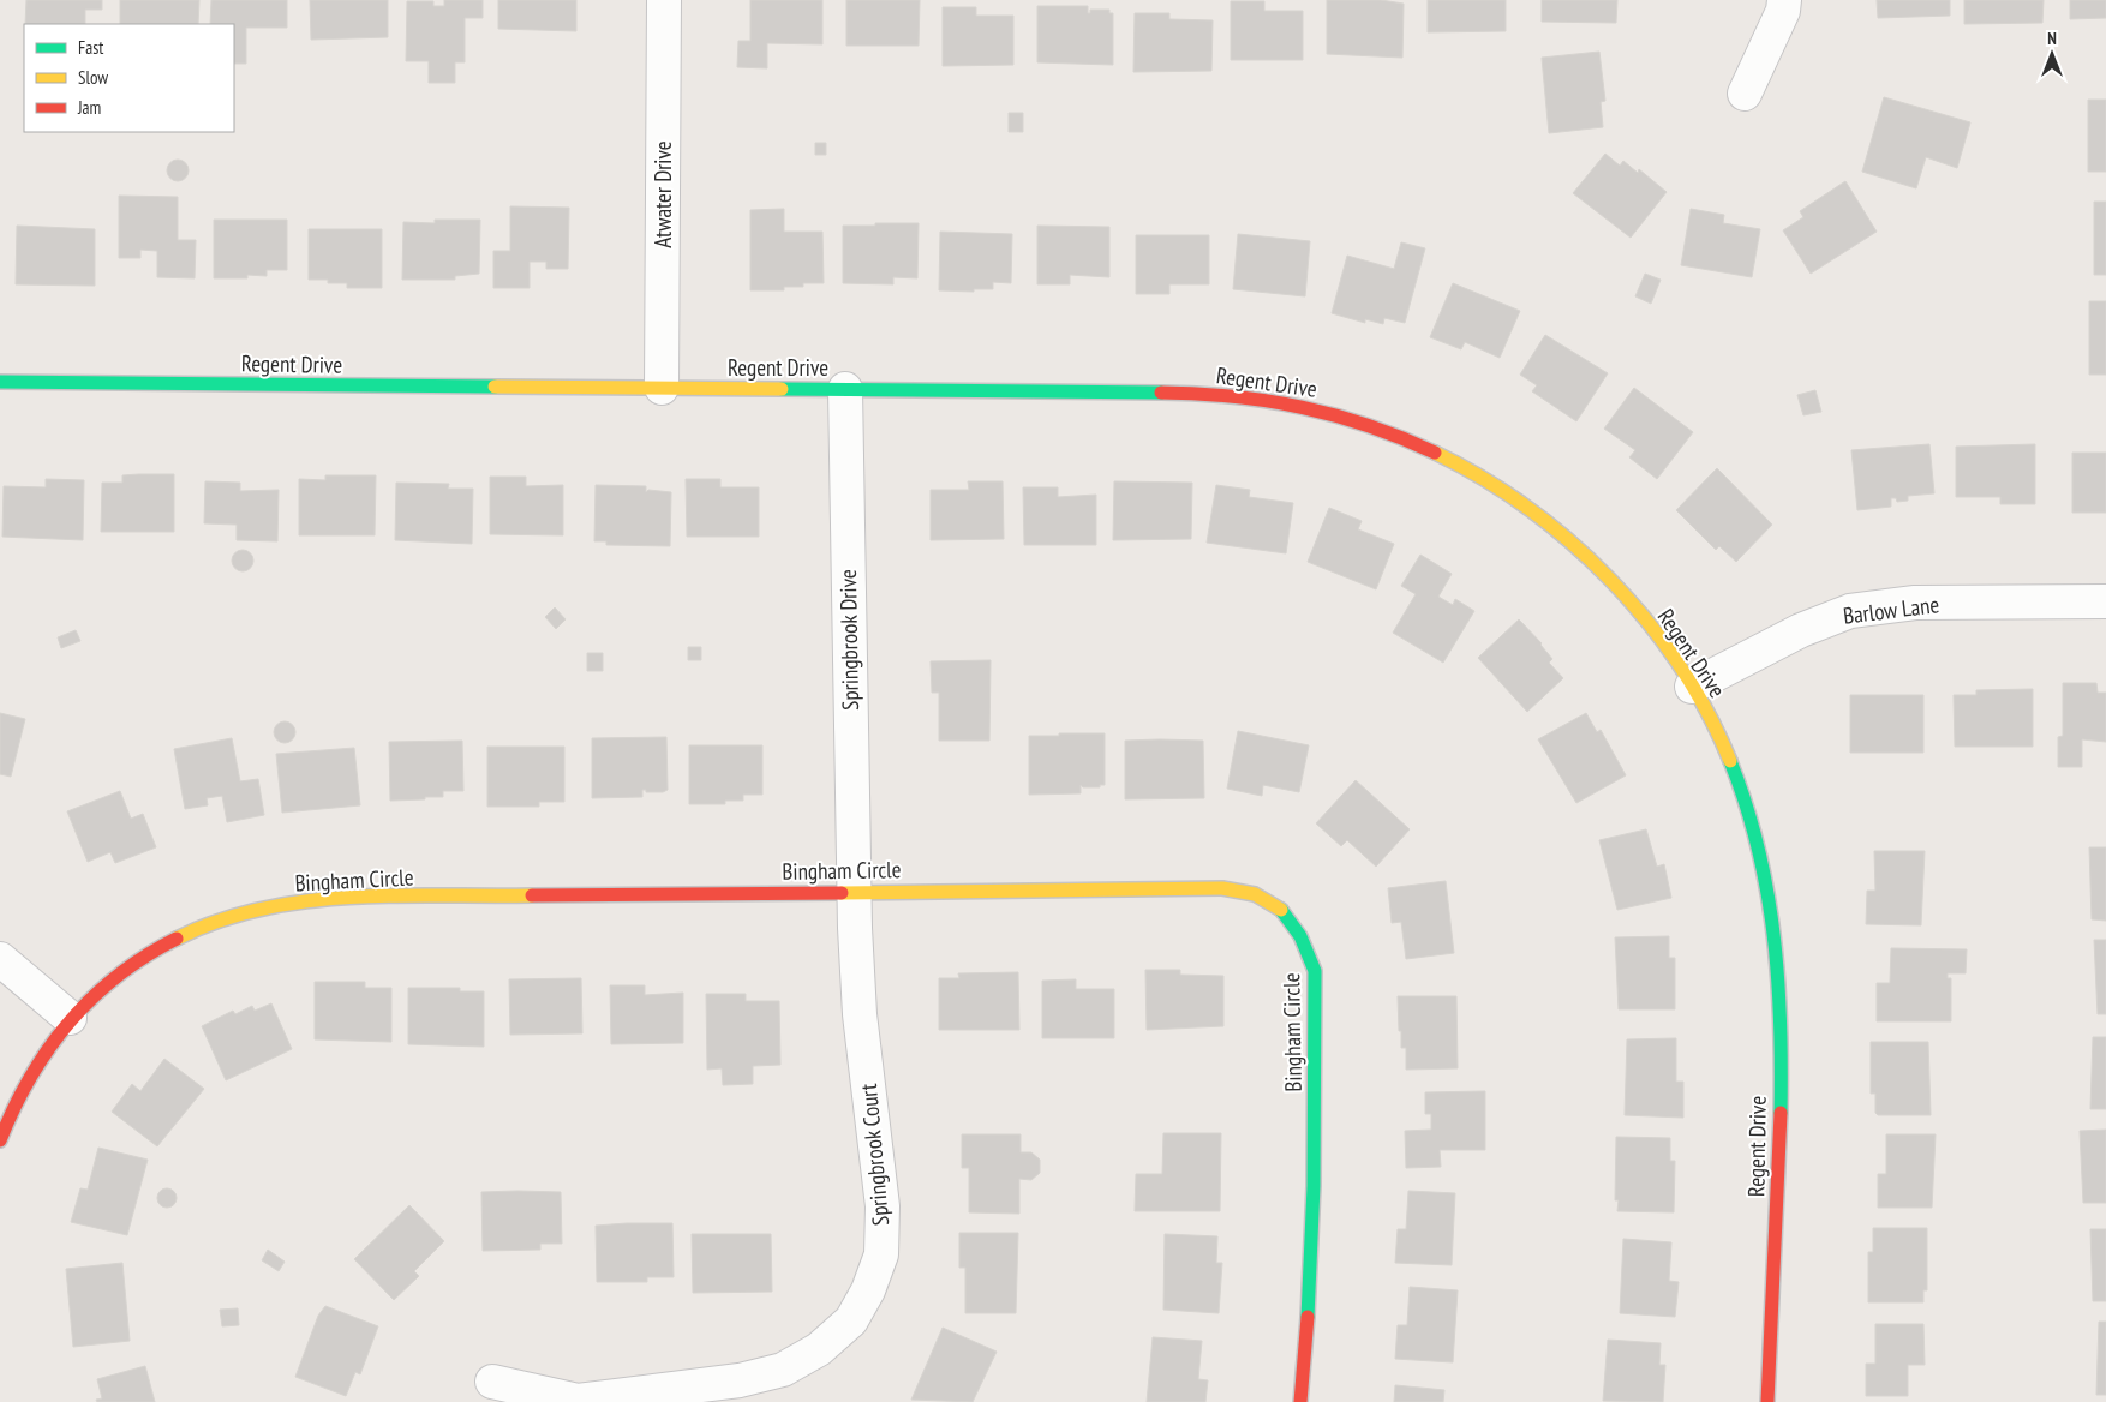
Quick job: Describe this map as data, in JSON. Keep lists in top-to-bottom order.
{
  "streets": {
    "street": [
      "Atwater Drive",
      "Regent Drive",
      "Barlow Lane",
      "Springbrook Drive",
      "Bingham Circle",
      "Springbrook Court"
    ]
  },
  "crossings": [
    ["Atwater Drive", "Regent Drive"],
    ["Regent Drive", "Barlow Lane"],
    ["Regent Drive", "Springbrook Drive"],
    ["Springbrook Drive", "Bingham Circle"],
    ["Springbrook Drive", "Springbrook Court"],
    ["Bingham Circle", "Springbrook Court"]
  ],
  "legend": ["Fast", "Slow", "Jam"],
  "north": "top"
}
